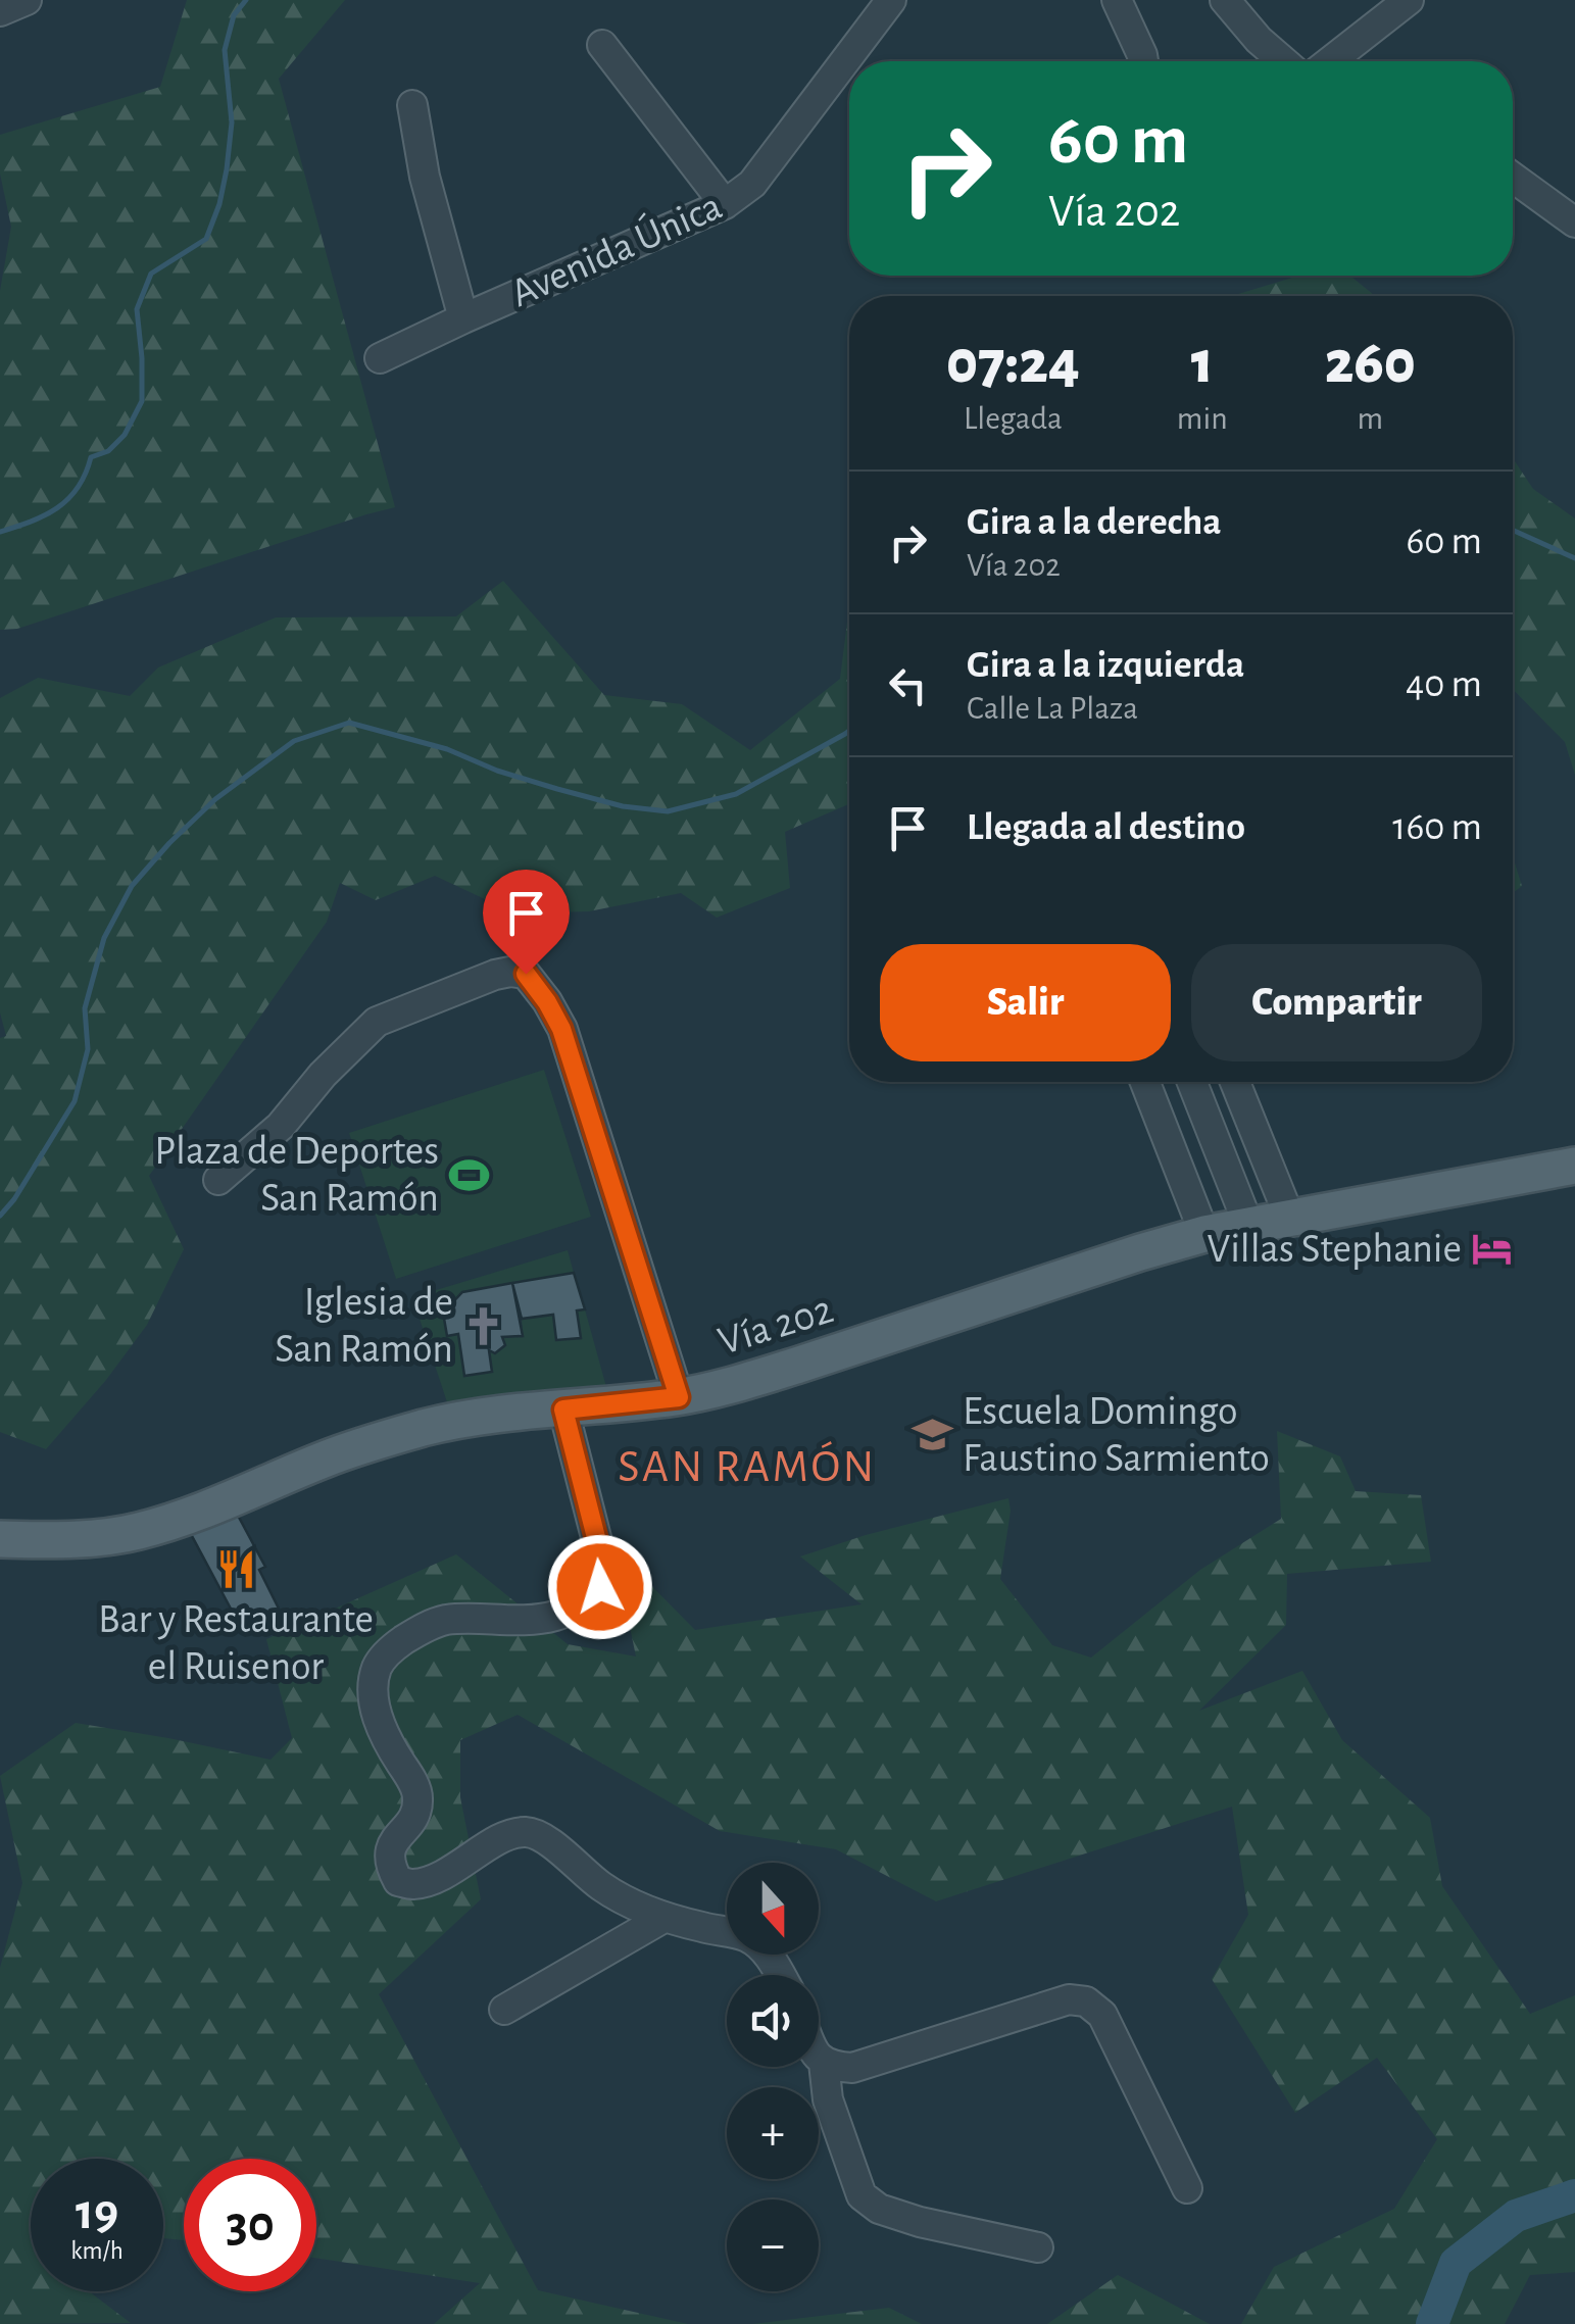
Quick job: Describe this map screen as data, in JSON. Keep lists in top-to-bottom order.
{
  "streets": {
    "main road": ["Vía 202"],
    "street": ["Avenida Única"]
  },
  "districts": ["SAN RAMÓN"],
  "places": {
    "sports": ["Plaza de Deportes San Ramón"],
    "hotel": ["Villas Stephanie"],
    "church": ["Iglesia de San Ramón"],
    "school or university": ["Escuela Domingo Faustino Sarmiento"],
    "restaurant": ["Bar y Restaurante el Ruisenor"]
  },
  "north": "bottom",
  "page": {
    "turn": ["60 m", "Vía 202"],
    "eta": [
      "07:24",
      "Llegada",
      "1",
      "min",
      "260",
      "m"
    ],
    "list": [
      {
        "name": "Gira a la derecha",
        "note": "Vía 202",
        "value": "60 m"
      },
      {
        "name": "Gira a la izquierda",
        "note": "Calle La Plaza",
        "value": "40 m"
      },
      {
        "name": "Llegada al destino",
        "value": "160 m"
      }
    ],
    "buttons": ["Salir", "Compartir"],
    "map_buttons": ["+", "−"],
    "speed": "19 km/h",
    "limit": "30"
  }
}
